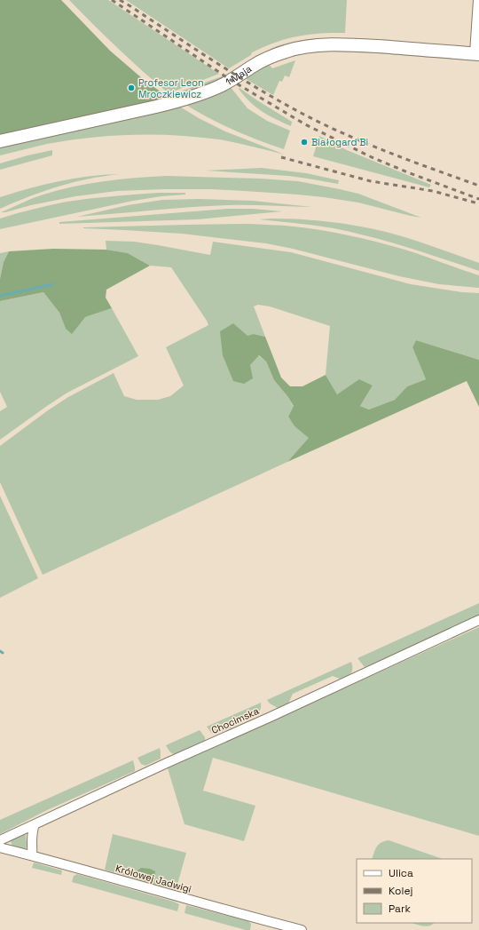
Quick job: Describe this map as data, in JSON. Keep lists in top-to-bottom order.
{
  "streets": {
    "street": ["1 Maja", "Chocimska", "Królowej Jadwigi"]
  },
  "places": ["Profesor Leon Mroczkiewicz", "Białogard Bi"],
  "legend": ["Ulica", "Kolej", "Park"]
}
